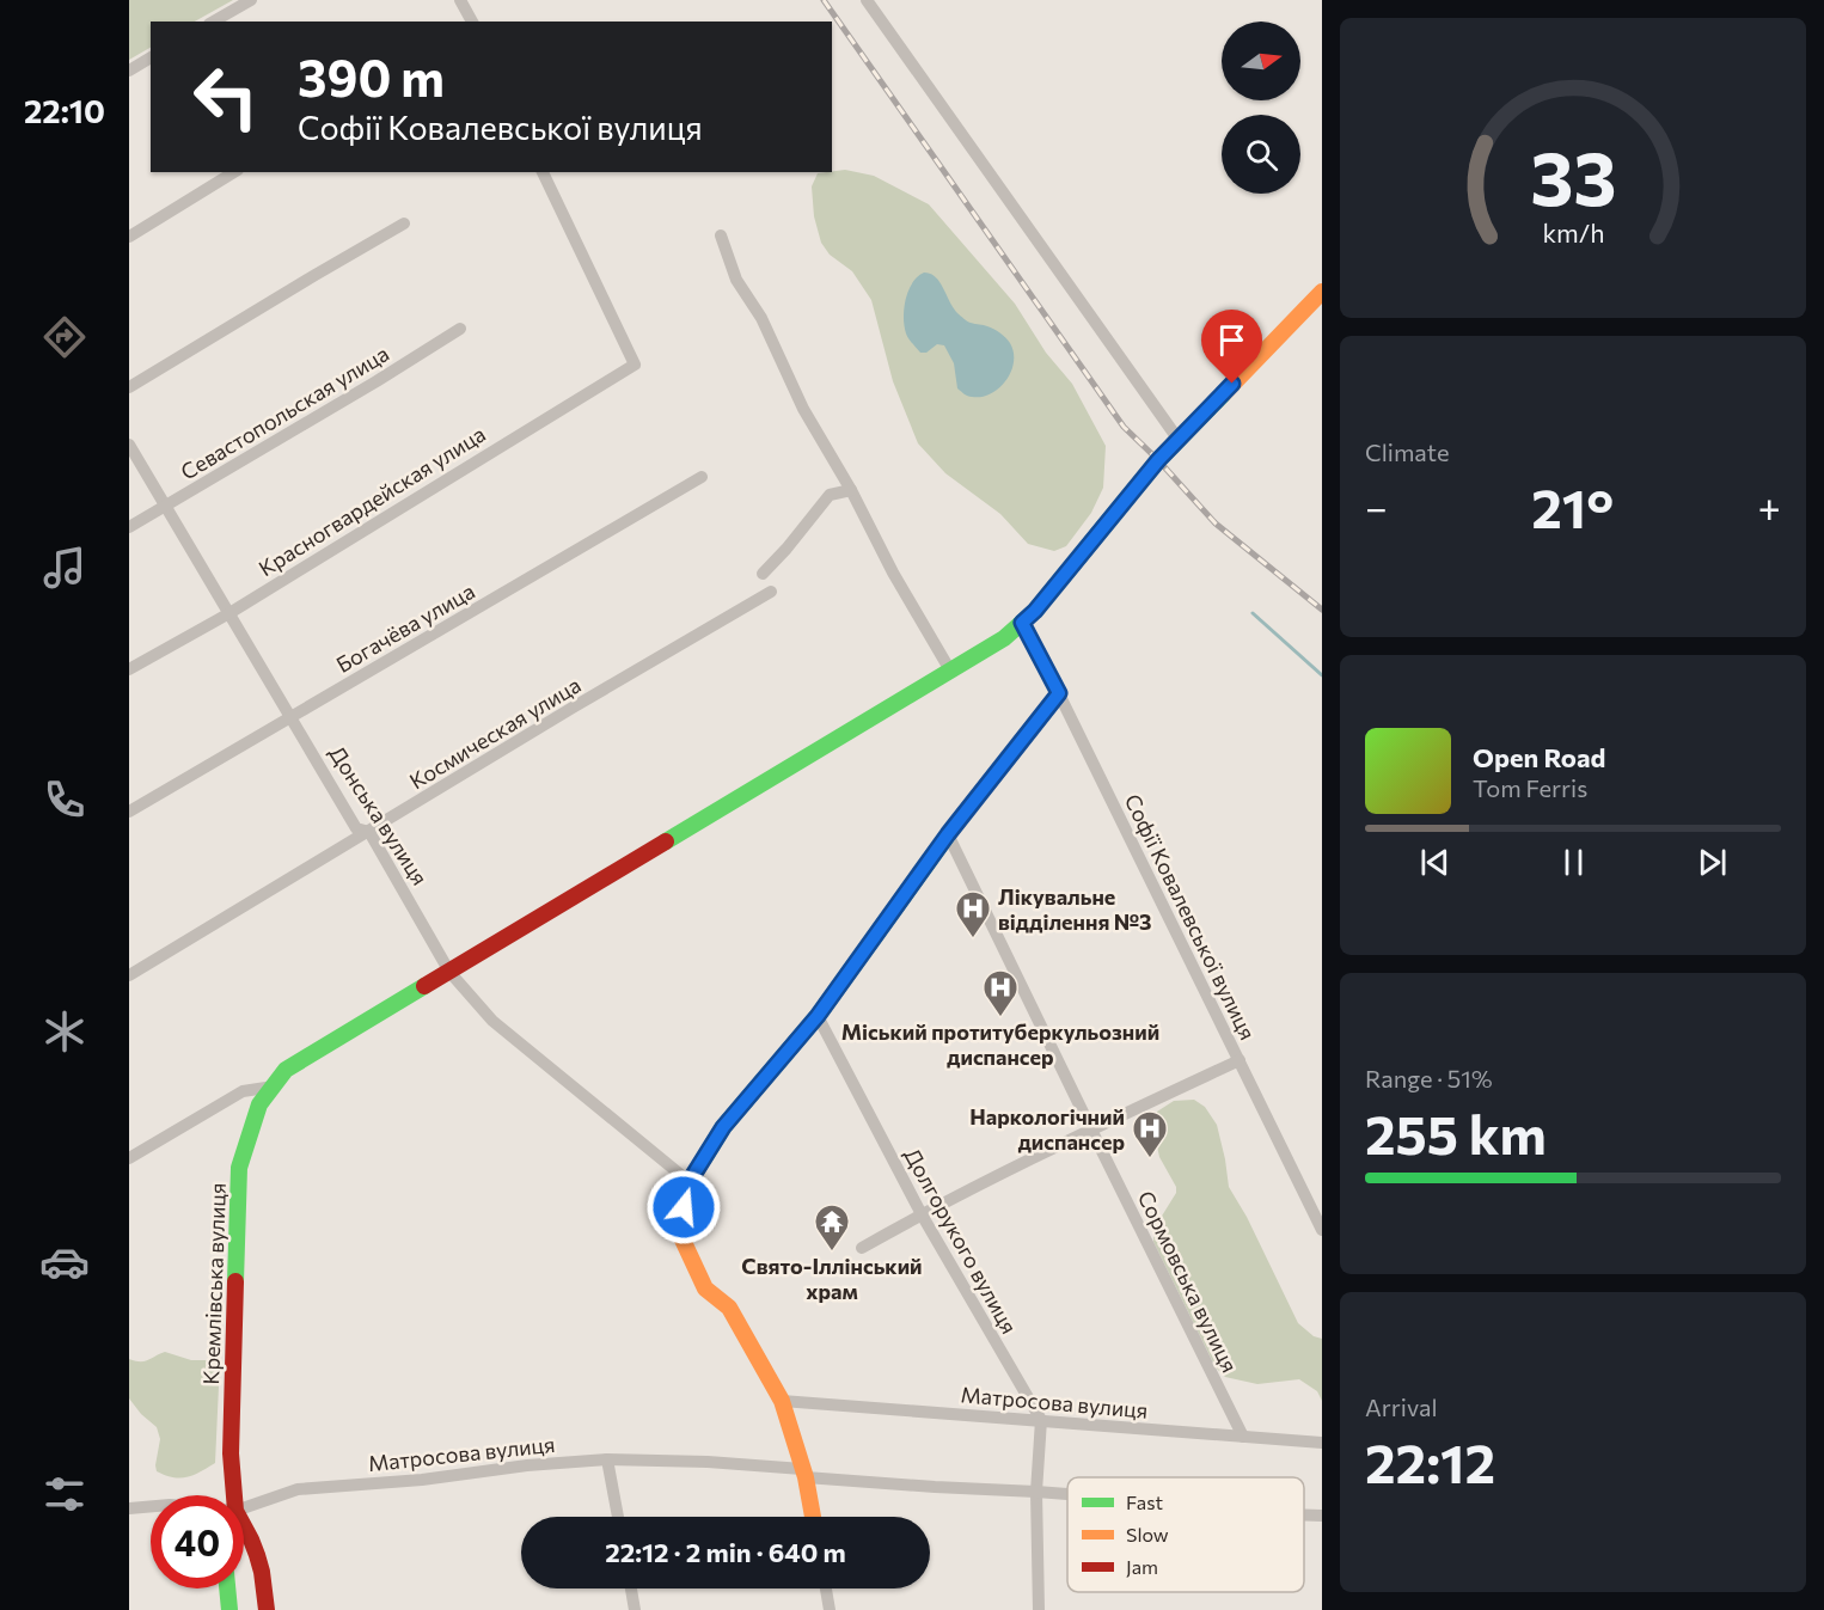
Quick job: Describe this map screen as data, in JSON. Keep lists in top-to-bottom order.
{
  "streets": {
    "street": [
      "Севастопольская улица",
      "Красногвардейская улица",
      "Богачёва улица",
      "Космическая улица",
      "Донська вулиця",
      "Софії Ковалевської вулиця",
      "Долгорукого вулиця",
      "Сормовська вулиця",
      "Кремлівська вулиця",
      "Матросова вулиця"
    ]
  },
  "crossings": [
    ["Севастопольская улица", "Донська вулиця"],
    ["Красногвардейская улица", "Донська вулиця"],
    ["Богачёва улица", "Донська вулиця"],
    ["Космическая улица", "Донська вулиця"],
    ["Донська вулиця", "Кремлівська вулиця"],
    ["Долгорукого вулиця", "Матросова вулиця"],
    ["Сормовська вулиця", "Матросова вулиця"]
  ],
  "places": {
    "hospital": ["Лікувальне відділення №3", "Міський протитуберкульозний диспансер", "Наркологічний диспансер"],
    "temple": ["Свято-Іллінський храм"]
  },
  "legend": ["Fast", "Slow", "Jam"],
  "north": "right",
  "page": {
    "tabs": "22:10",
    "turn": ["390 m", "Софії Ковалевської вулиця"],
    "tile": [
      "Climate",
      ["Range · 51%", "255 km"],
      ["Arrival", "22:12"]
    ],
    "heat": ["−", "21°", "+"],
    "song": ["Open Road", "Tom Ferris"],
    "limit": "40",
    "trip": "22:12 · 2 min · 640 m",
    "gauge": ["33", "km/h"]
  }
}
